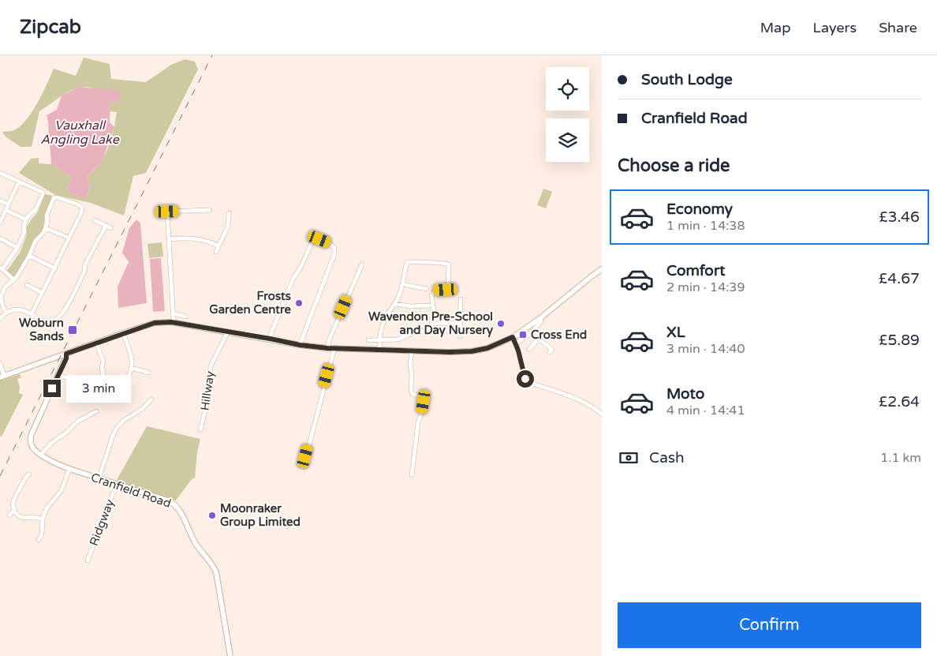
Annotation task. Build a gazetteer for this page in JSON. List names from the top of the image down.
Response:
{
  "streets": {
    "street": ["Hillway", "Cranfield Road", "Ridgway"]
  },
  "crossings": [
    ["Cranfield Road", "Ridgway"]
  ],
  "water": ["Vauxhall Angling Lake"],
  "places": {
    "other": ["Frosts Garden Centre", "Wavendon Pre-School and Day Nursery", "Moonraker Group Limited"],
    "transit": ["Woburn Sands", "Cross End"]
  },
  "page": {
    "header": "Zipcab",
    "nav": ["Map", "Layers", "Share"],
    "banner": ["South Lodge", "Cranfield Road"],
    "heading": "Choose a ride",
    "list": [
      {
        "name": "Economy",
        "note": "1 min · 14:38",
        "value": "£3.46"
      },
      {
        "name": "Comfort",
        "note": "2 min · 14:39",
        "value": "£4.67"
      },
      {
        "name": "XL",
        "note": "3 min · 14:40",
        "value": "£5.89"
      },
      {
        "name": "Moto",
        "note": "4 min · 14:41",
        "value": "£2.64"
      }
    ],
    "bubble": "3 min",
    "pay": ["Cash", "1.1 km"],
    "buttons": "Confirm"
  }
}
